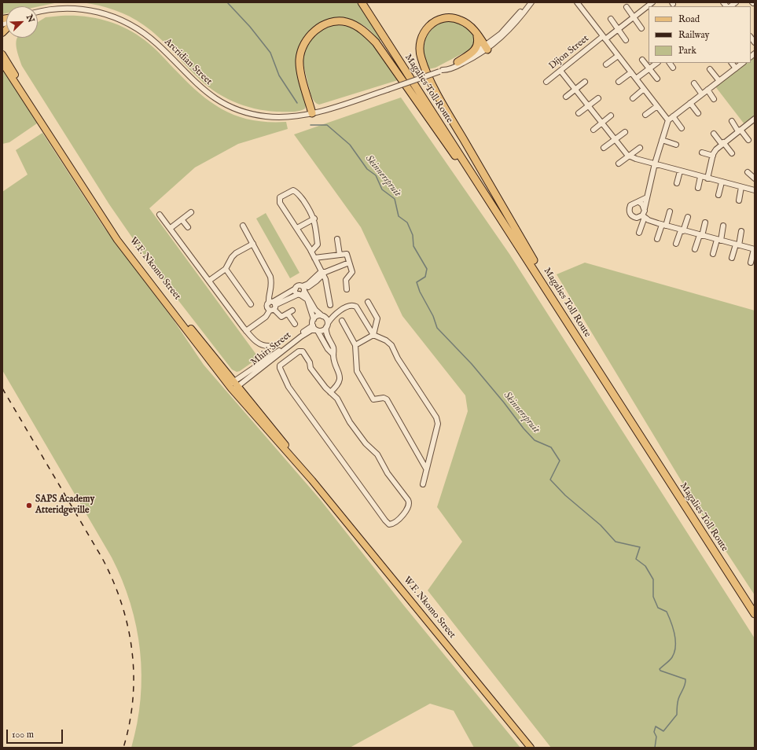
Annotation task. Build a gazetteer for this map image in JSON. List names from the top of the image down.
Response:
{
  "streets": {
    "highway": ["Magalies Toll Route"],
    "main road": ["W.F. Nkomo Street"],
    "street": ["Dijon Street", "Arcridian Street", "Mhiri Street"]
  },
  "crossings": [
    ["W.F. Nkomo Street", "Mhiri Street"]
  ],
  "water": ["Skinnerspruit"],
  "places": ["SAPS Academy Atteridgeville"],
  "legend": ["Road", "Railway", "Park"],
  "scale_bar": "100 m",
  "north": "top right"
}
